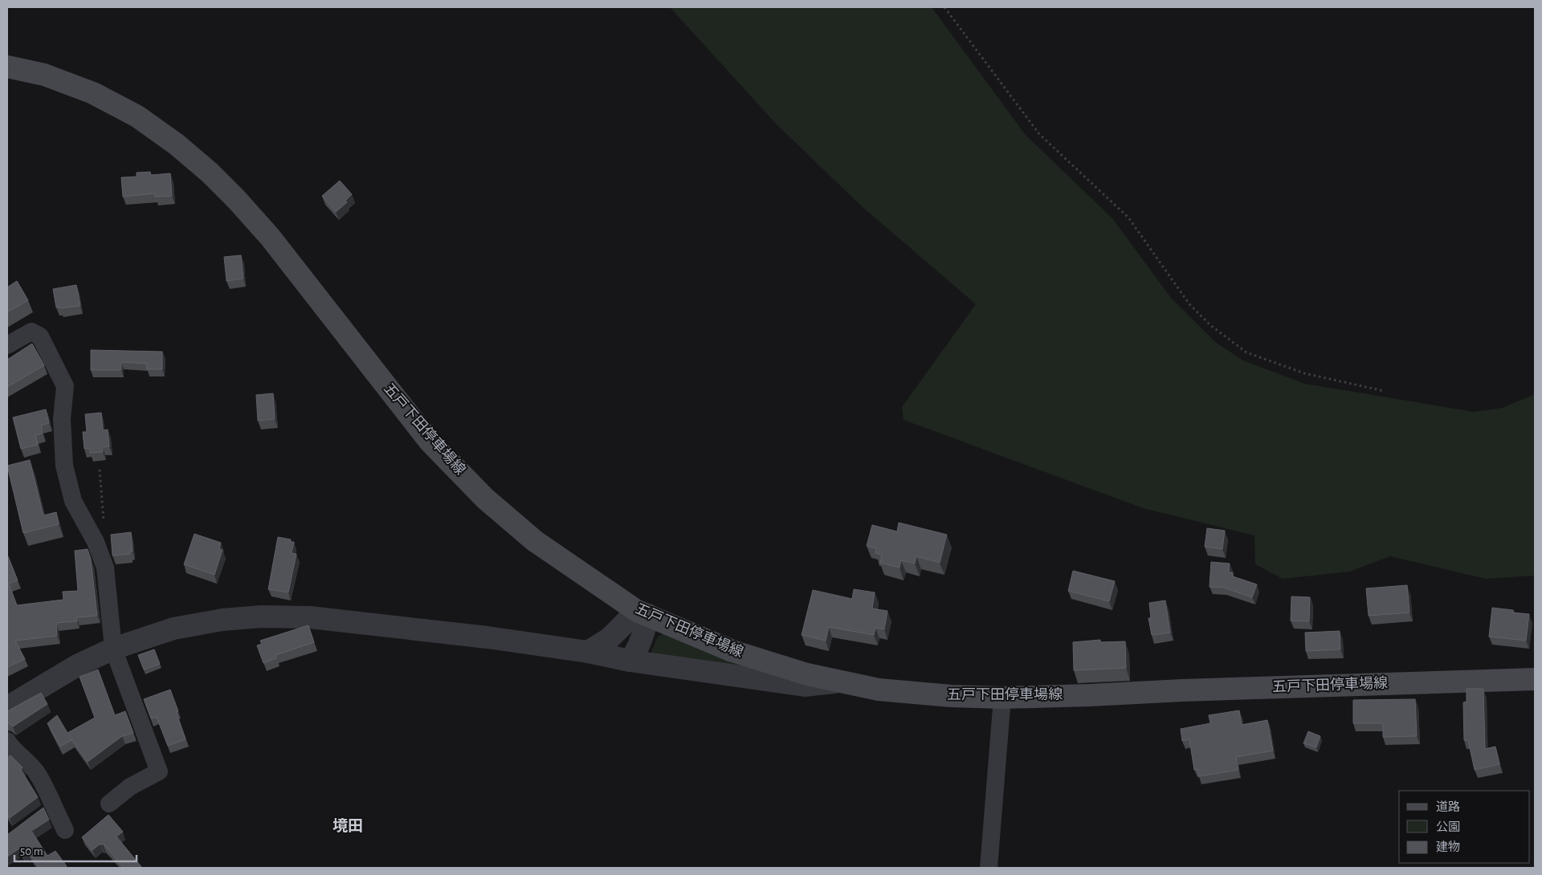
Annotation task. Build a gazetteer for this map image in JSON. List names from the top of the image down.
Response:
{
  "streets": {
    "main road": ["五戸下田停車場線"]
  },
  "districts": ["境田"],
  "legend": ["道路", "公園", "建物"],
  "scale_bar": "50 m"
}
